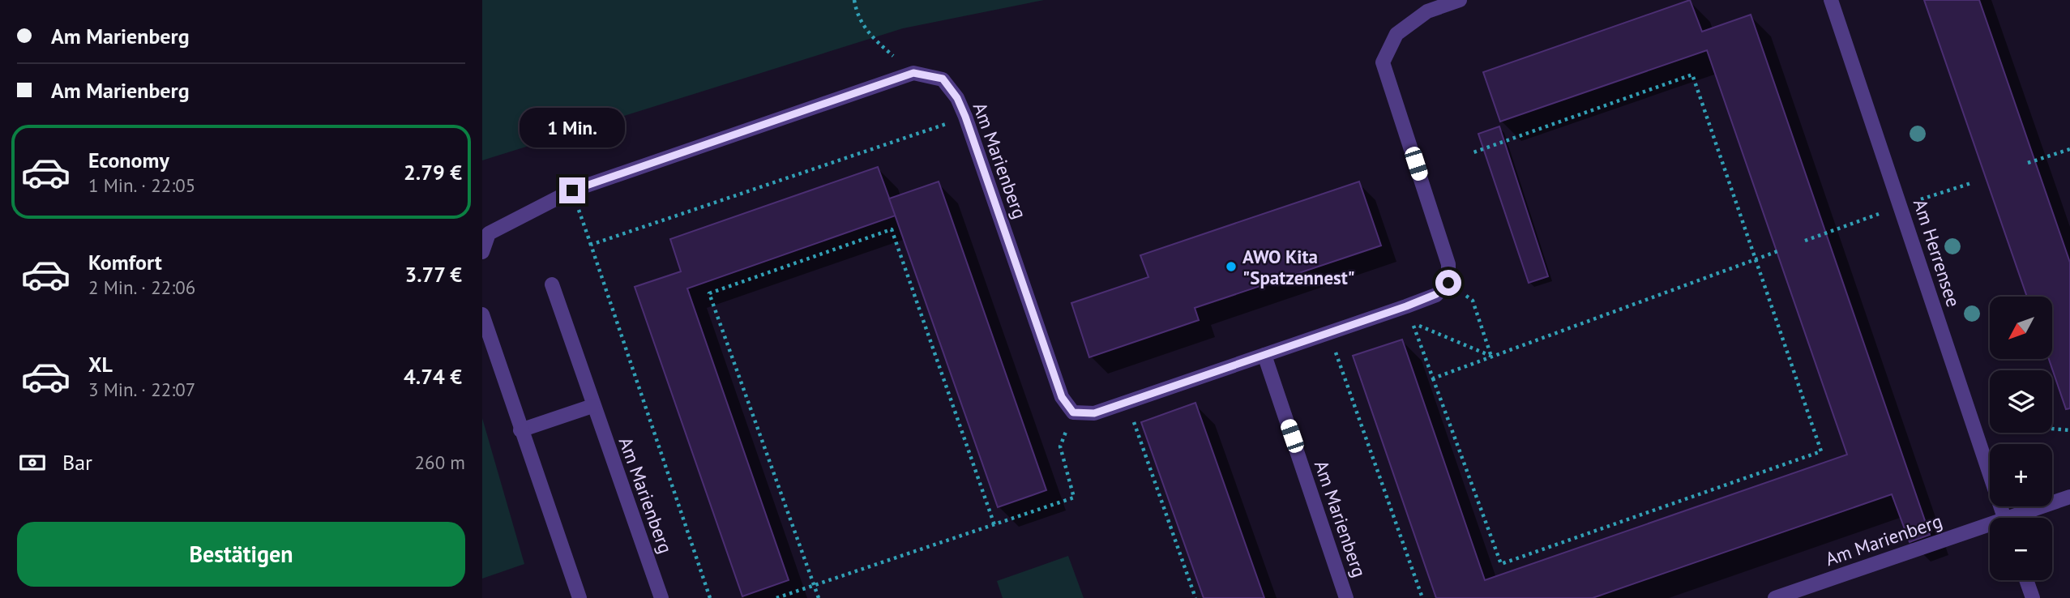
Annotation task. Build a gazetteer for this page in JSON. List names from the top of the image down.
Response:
{
  "streets": {
    "street": ["Am Marienberg", "Am Herrensee"]
  },
  "places": ["AWO Kita \"Spatzennest\""],
  "north": "bottom left",
  "page": {
    "banner": ["Am Marienberg", "Am Marienberg"],
    "bubble": "1 Min.",
    "list": [
      {
        "name": "Economy",
        "note": "1 Min. · 22:05",
        "value": "2.79 €"
      },
      {
        "name": "Komfort",
        "note": "2 Min. · 22:06",
        "value": "3.77 €"
      },
      {
        "name": "XL",
        "note": "3 Min. · 22:07",
        "value": "4.74 €"
      }
    ],
    "map_buttons": ["+", "−"],
    "pay": ["Bar", "260 m"],
    "buttons": "Bestätigen"
  }
}
